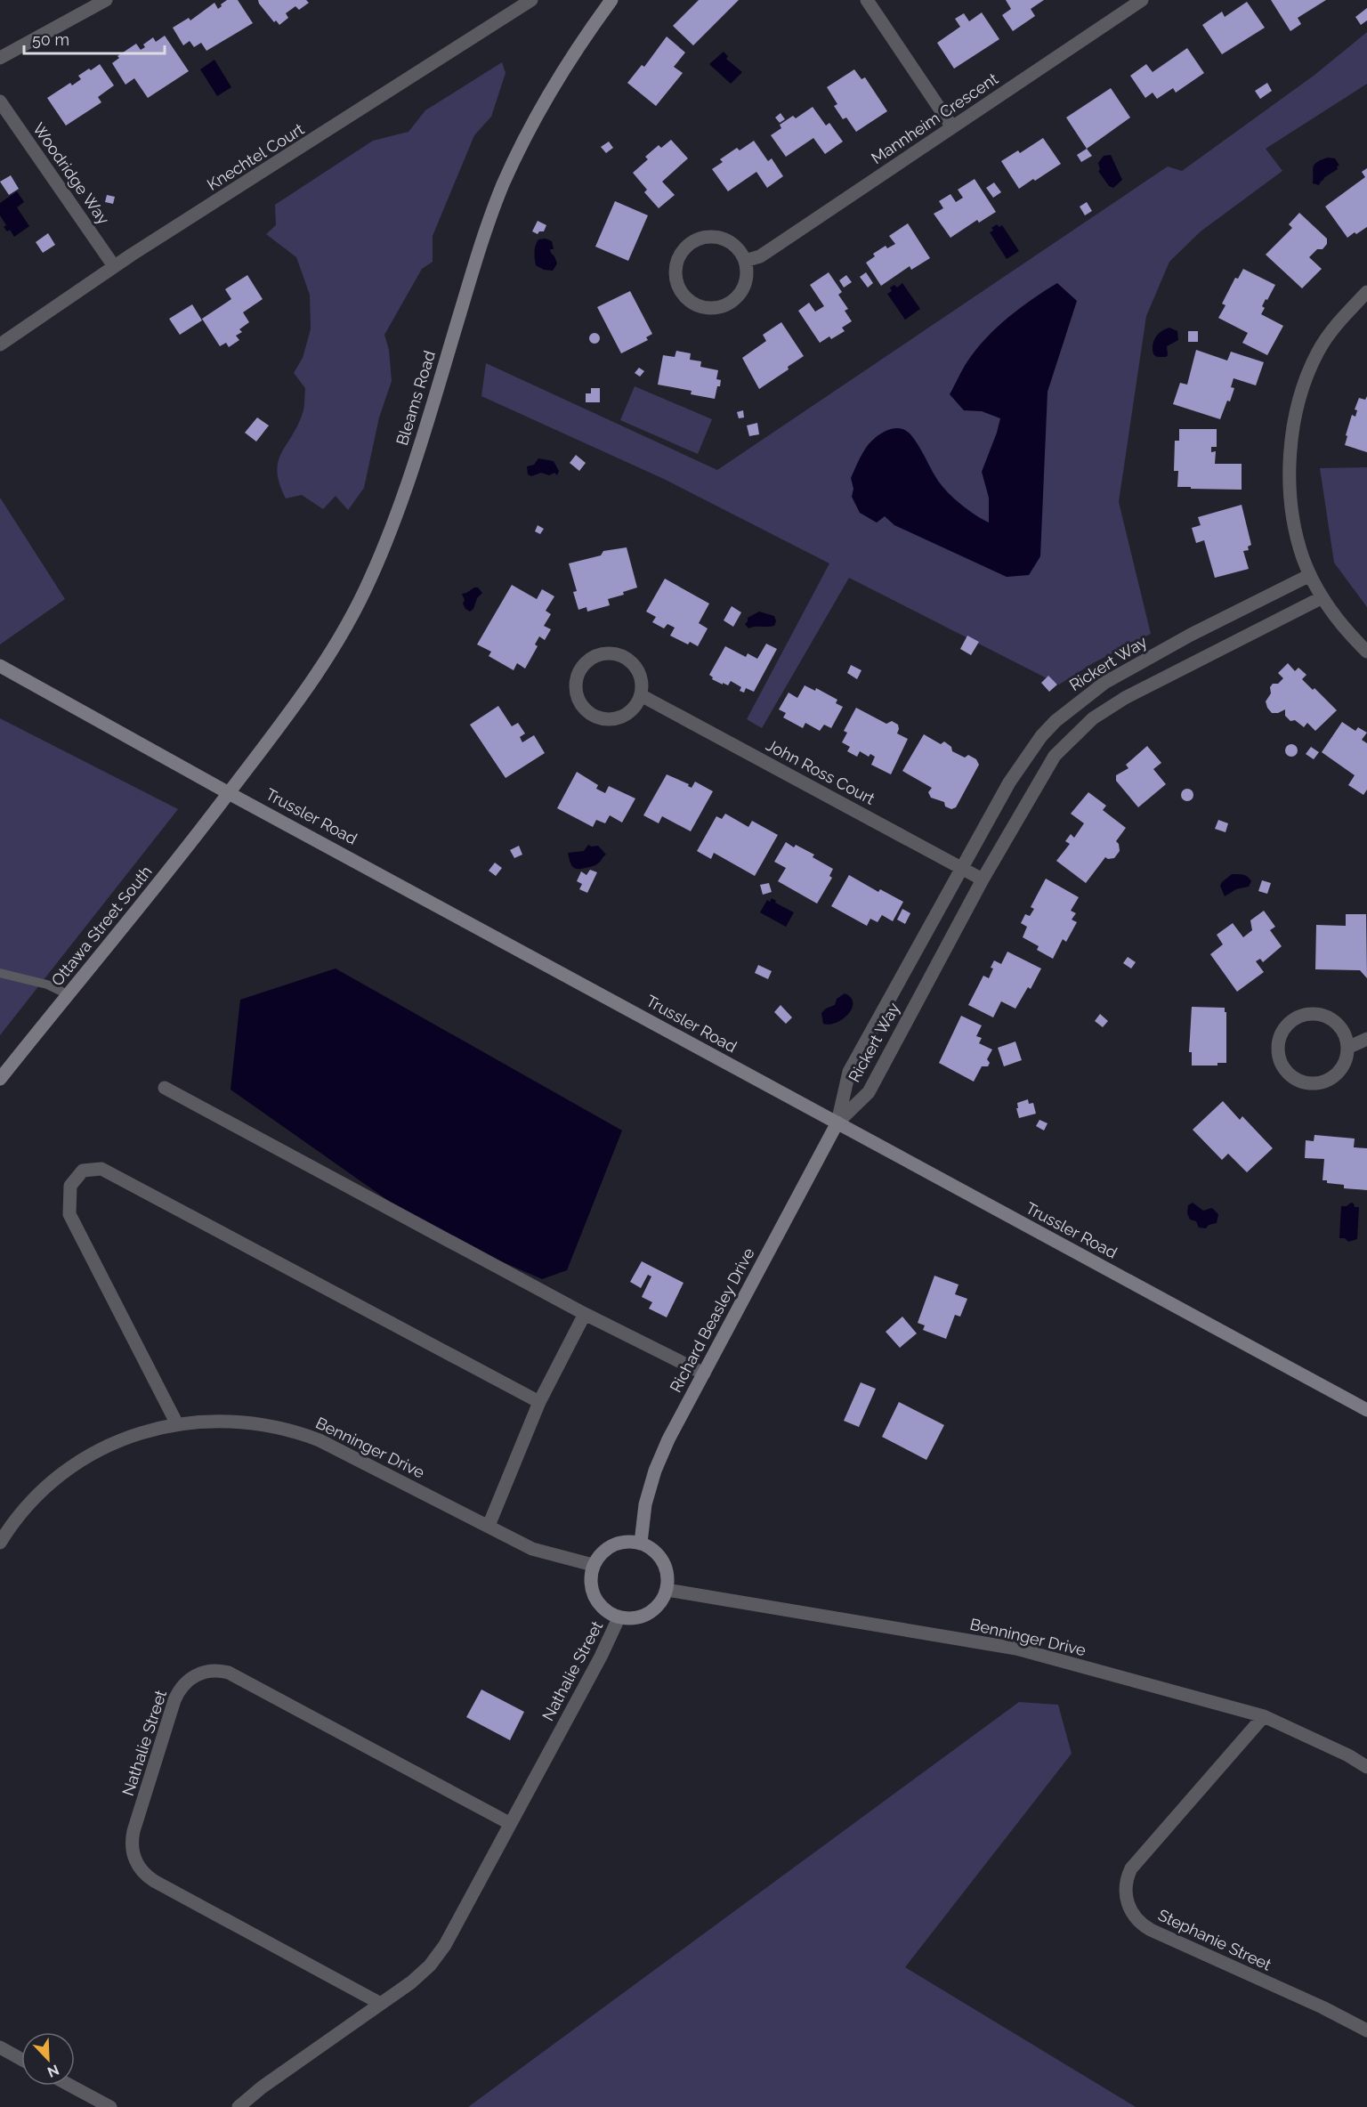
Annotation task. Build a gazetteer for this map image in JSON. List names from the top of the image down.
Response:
{
  "streets": {
    "main road": [
      "Bleams Road",
      "Trussler Road",
      "Ottawa Street South",
      "Richard Beasley Drive"
    ],
    "street": [
      "Mannheim Crescent",
      "Knechtel Court",
      "Woodridge Way",
      "Rickert Way",
      "John Ross Court",
      "Benninger Drive",
      "Nathalie Street",
      "Stephanie Street"
    ]
  },
  "crossings": [
    ["Knechtel Court", "Woodridge Way"],
    ["Bleams Road", "Trussler Road"],
    ["Bleams Road", "Ottawa Street South"],
    ["Rickert Way", "John Ross Court"],
    ["Rickert Way", "Trussler Road"],
    ["Rickert Way", "Richard Beasley Drive"],
    ["Trussler Road", "Ottawa Street South"],
    ["Trussler Road", "Richard Beasley Drive"],
    ["Richard Beasley Drive", "Benninger Drive"],
    ["Richard Beasley Drive", "Nathalie Street"],
    ["Benninger Drive", "Nathalie Street"],
    ["Benninger Drive", "Stephanie Street"]
  ],
  "scale_bar": "50 m",
  "north": "bottom right"
}
